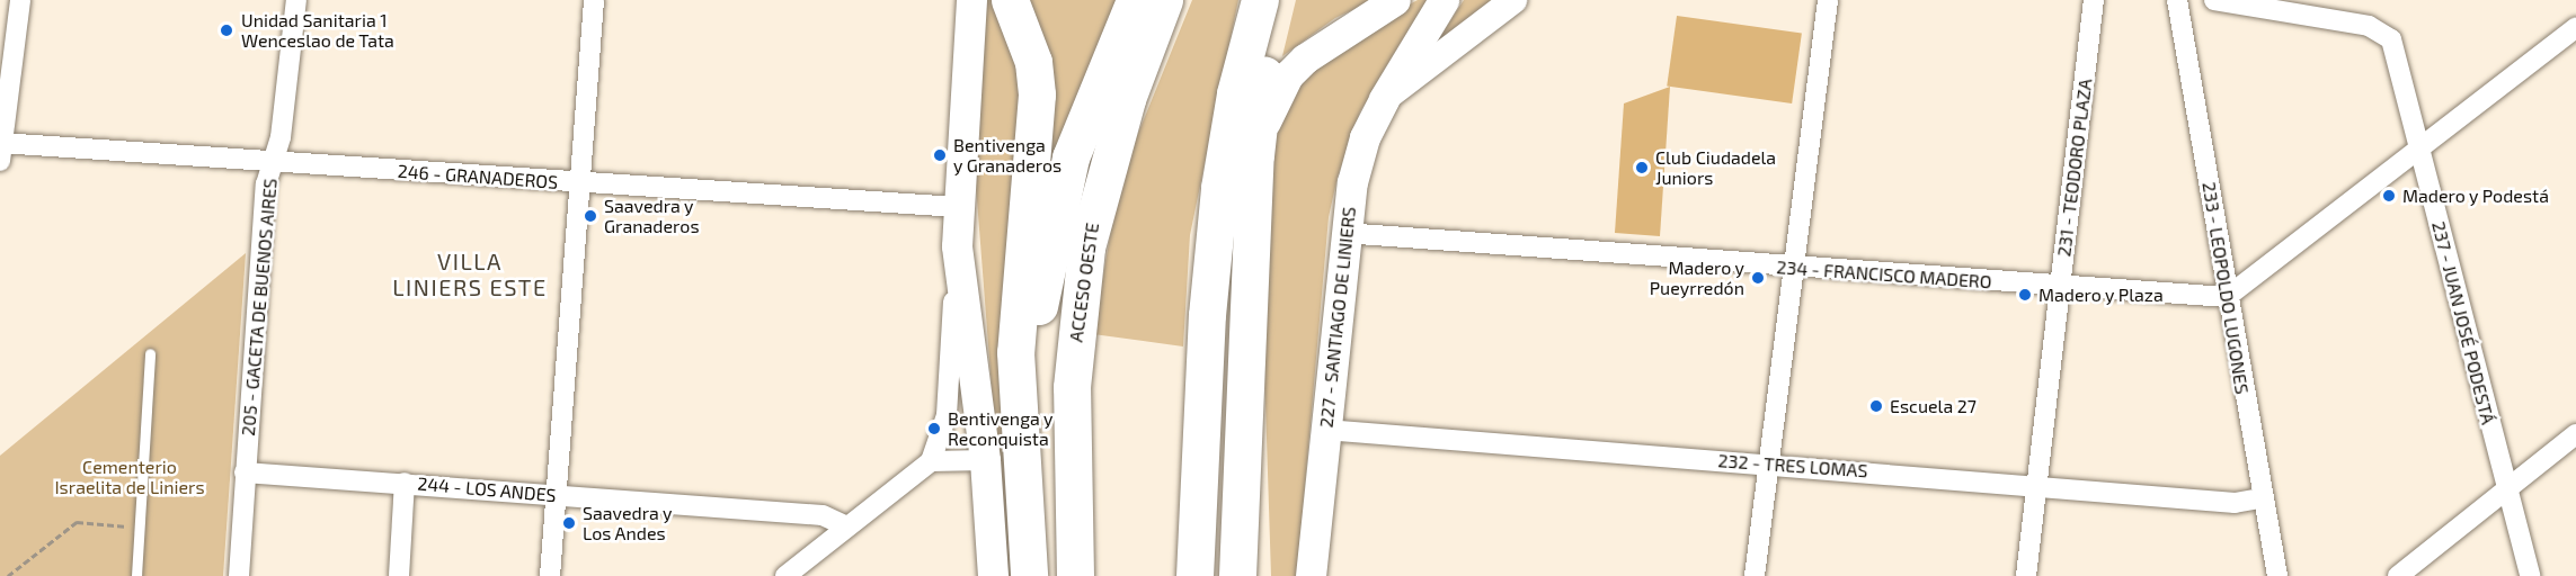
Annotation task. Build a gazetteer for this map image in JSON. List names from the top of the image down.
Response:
{
  "streets": {
    "highway": ["ACCESO OESTE"],
    "main road": ["227 - SANTIAGO DE LINIERS"],
    "street": [
      "231 - TEODORO PLAZA",
      "246 - GRANADEROS",
      "234 - FRANCISCO MADERO",
      "233 - LEOPOLDO LUGONES",
      "205 - GACETA DE BUENOS AIRES",
      "237 - JUAN JOSÉ PODESTÁ",
      "232 - TRES LOMAS",
      "244 - LOS ANDES"
    ]
  },
  "crossings": [
    ["231 - TEODORO PLAZA", "234 - FRANCISCO MADERO"],
    ["231 - TEODORO PLAZA", "232 - TRES LOMAS"],
    ["246 - GRANADEROS", "205 - GACETA DE BUENOS AIRES"],
    ["234 - FRANCISCO MADERO", "233 - LEOPOLDO LUGONES"],
    ["234 - FRANCISCO MADERO", "227 - SANTIAGO DE LINIERS"],
    ["233 - LEOPOLDO LUGONES", "232 - TRES LOMAS"],
    ["205 - GACETA DE BUENOS AIRES", "244 - LOS ANDES"],
    ["227 - SANTIAGO DE LINIERS", "232 - TRES LOMAS"]
  ],
  "districts": ["VILLA LINIERS ESTE"],
  "parks": ["Cementerio Israelita de Liniers"],
  "places": [
    "Unidad Sanitaria 1 Wenceslao de Tata",
    "Bentivenga y Granaderos",
    "Club Ciudadela Juniors",
    "Madero y Podestá",
    "Saavedra y Granaderos",
    "Madero y Pueyrredón",
    "Madero y Plaza",
    "Escuela 27",
    "Bentivenga y Reconquista",
    "Saavedra y Los Andes"
  ]
}
